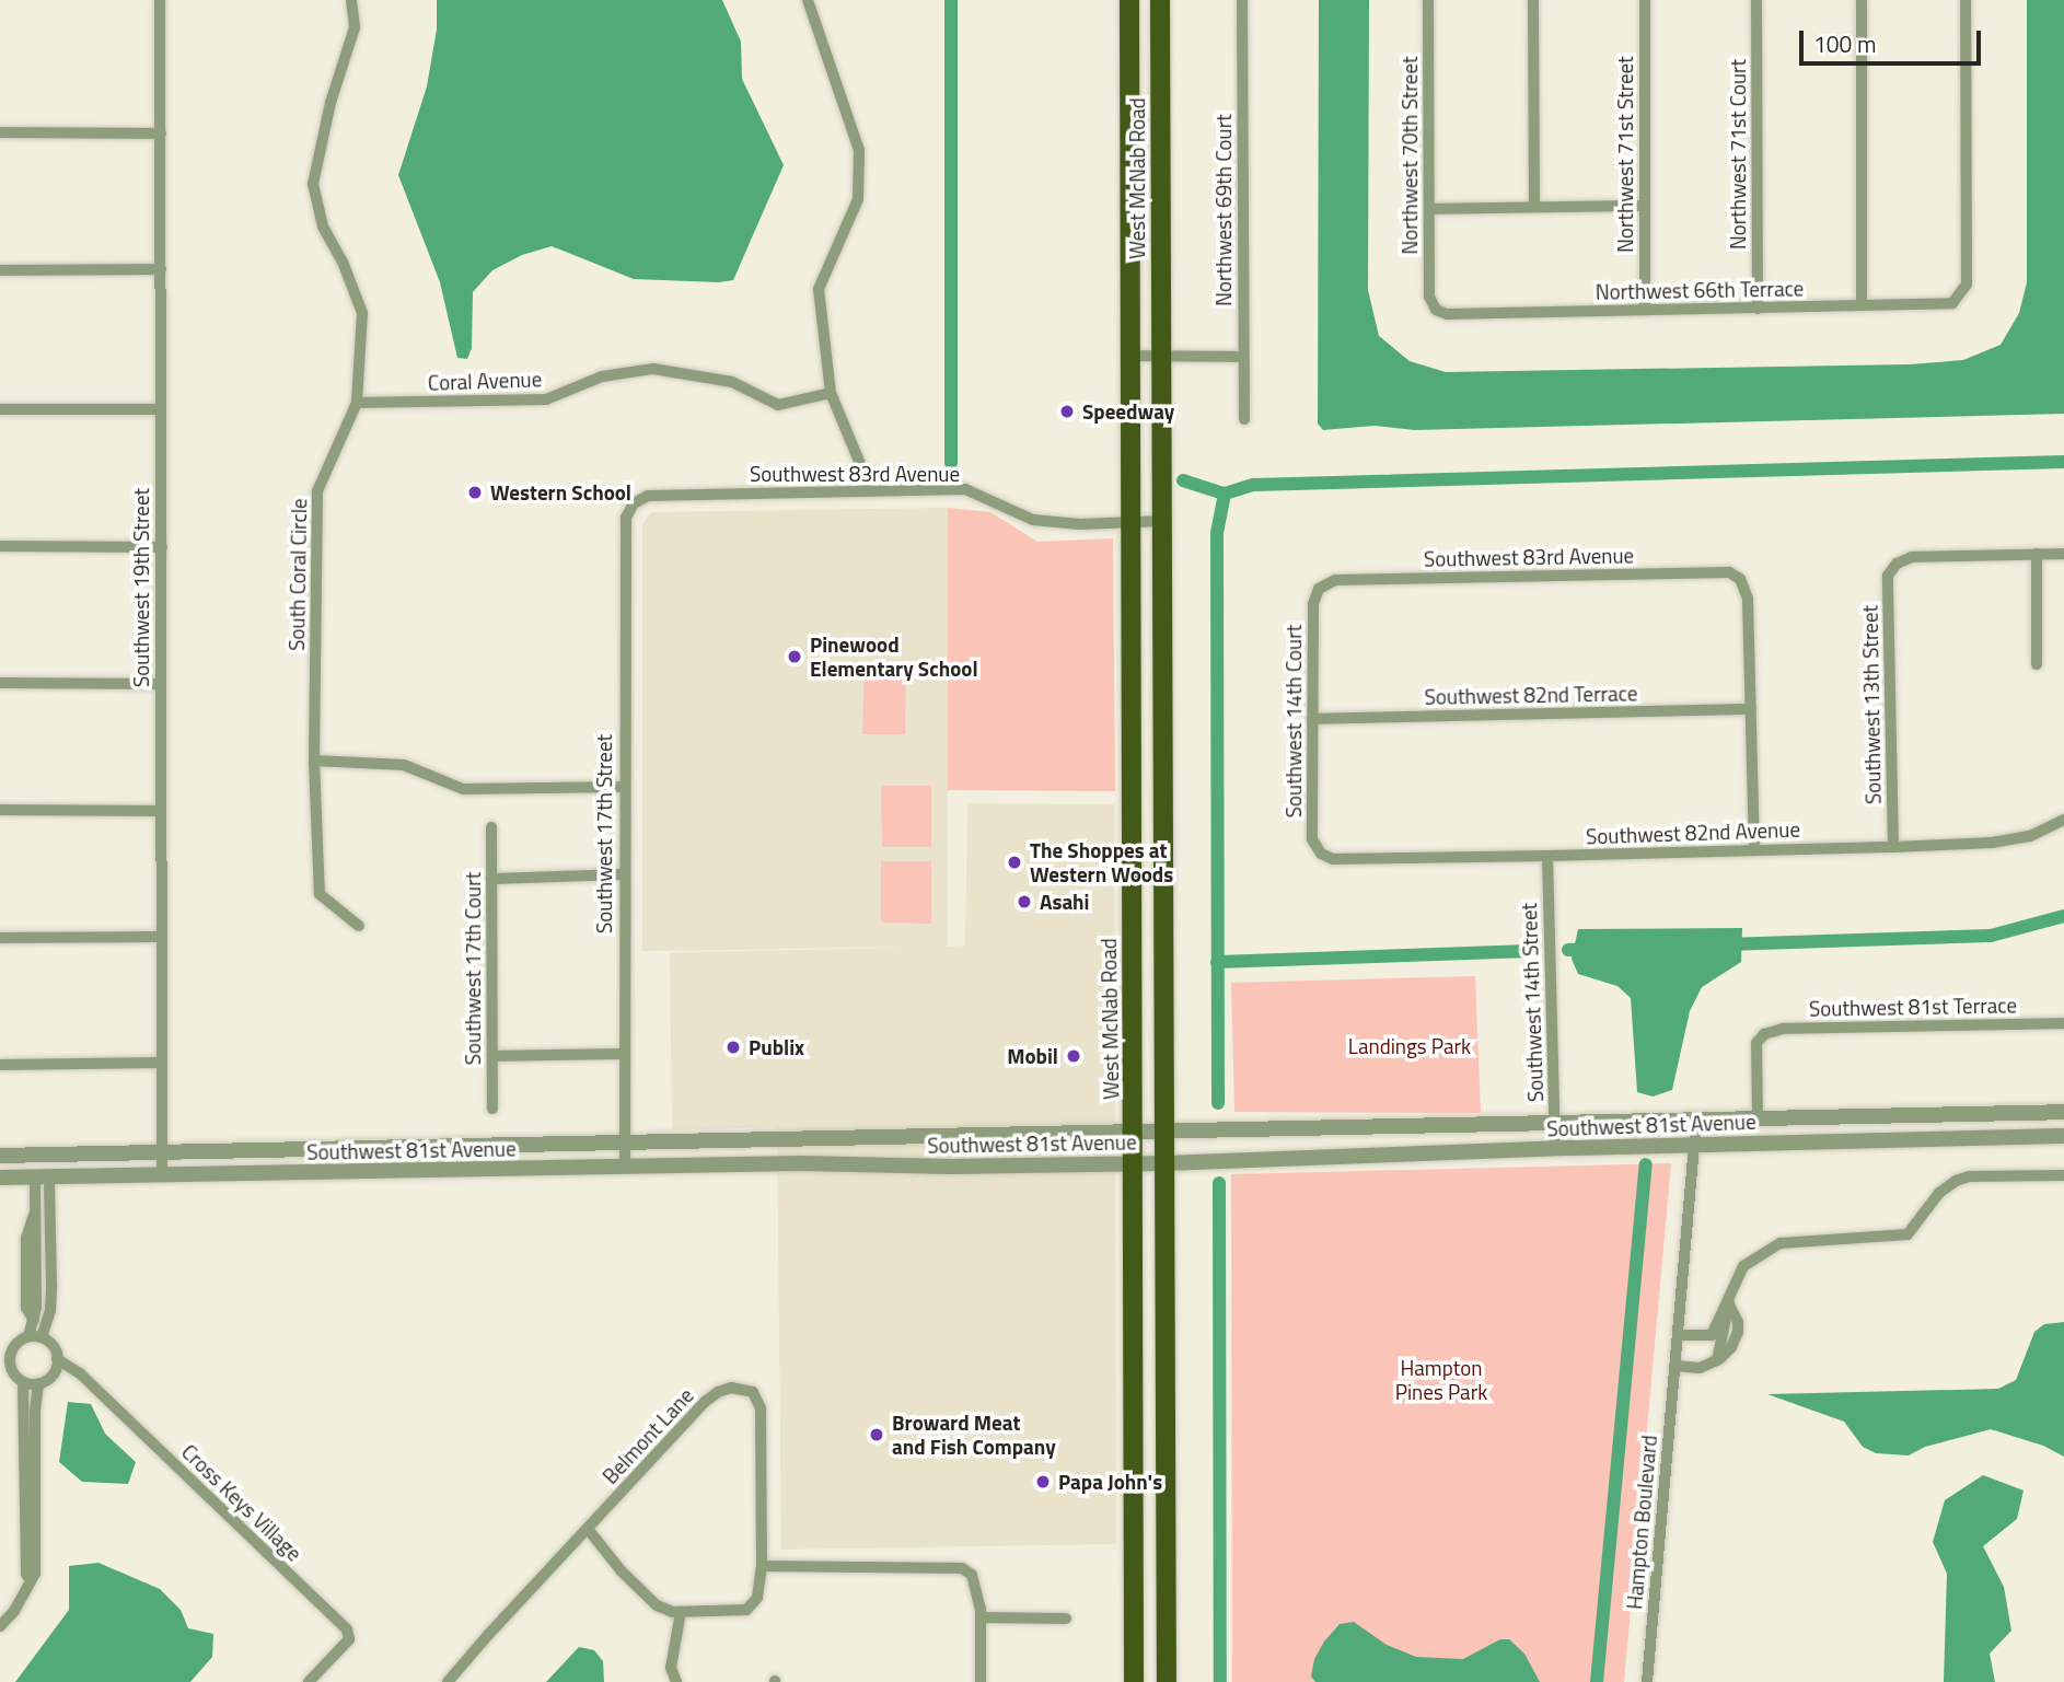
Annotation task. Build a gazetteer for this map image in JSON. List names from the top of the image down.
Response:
{
  "streets": {
    "main road": ["West McNab Road"],
    "street": [
      "Northwest 71st Street",
      "Northwest 71st Court",
      "Northwest 70th Street",
      "Northwest 69th Court",
      "Northwest 66th Terrace",
      "Coral Avenue",
      "Southwest 83rd Avenue",
      "South Coral Circle",
      "Southwest 19th Street",
      "Southwest 82nd Terrace",
      "Southwest 13th Street",
      "Southwest 14th Court",
      "Southwest 82nd Avenue",
      "Southwest 17th Street",
      "Southwest 17th Court",
      "Southwest 14th Street",
      "Southwest 81st Terrace",
      "Southwest 81st Avenue",
      "Belmont Lane",
      "Cross Keys Village",
      "Hampton Boulevard"
    ]
  },
  "crossings": [
    ["Northwest 71st Street", "Northwest 66th Terrace"],
    ["Northwest 71st Court", "Northwest 66th Terrace"],
    ["Northwest 70th Street", "Northwest 66th Terrace"],
    ["West McNab Road", "Southwest 83rd Avenue"],
    ["West McNab Road", "Southwest 81st Avenue"],
    ["Coral Avenue", "South Coral Circle"],
    ["Southwest 83rd Avenue", "Southwest 82nd Terrace"],
    ["Southwest 83rd Avenue", "Southwest 14th Court"],
    ["Southwest 83rd Avenue", "Southwest 17th Street"],
    ["Southwest 19th Street", "Southwest 81st Avenue"],
    ["Southwest 82nd Terrace", "Southwest 14th Court"],
    ["Southwest 13th Street", "Southwest 82nd Avenue"],
    ["Southwest 14th Court", "Southwest 82nd Avenue"],
    ["Southwest 82nd Avenue", "Southwest 14th Street"],
    ["Southwest 17th Street", "Southwest 81st Avenue"],
    ["Southwest 14th Street", "Southwest 81st Avenue"],
    ["Southwest 81st Terrace", "Southwest 81st Avenue"],
    ["Southwest 81st Avenue", "Hampton Boulevard"]
  ],
  "parks": ["Landings Park", "Hampton Pines Park"],
  "places": [
    "Speedway",
    "Western School",
    "Pinewood Elementary School",
    "The Shoppes at Western Woods",
    "Asahi",
    "Publix",
    "Mobil",
    "Broward Meat and Fish Company",
    "Papa John's"
  ],
  "scale_bar": "100 m"
}
